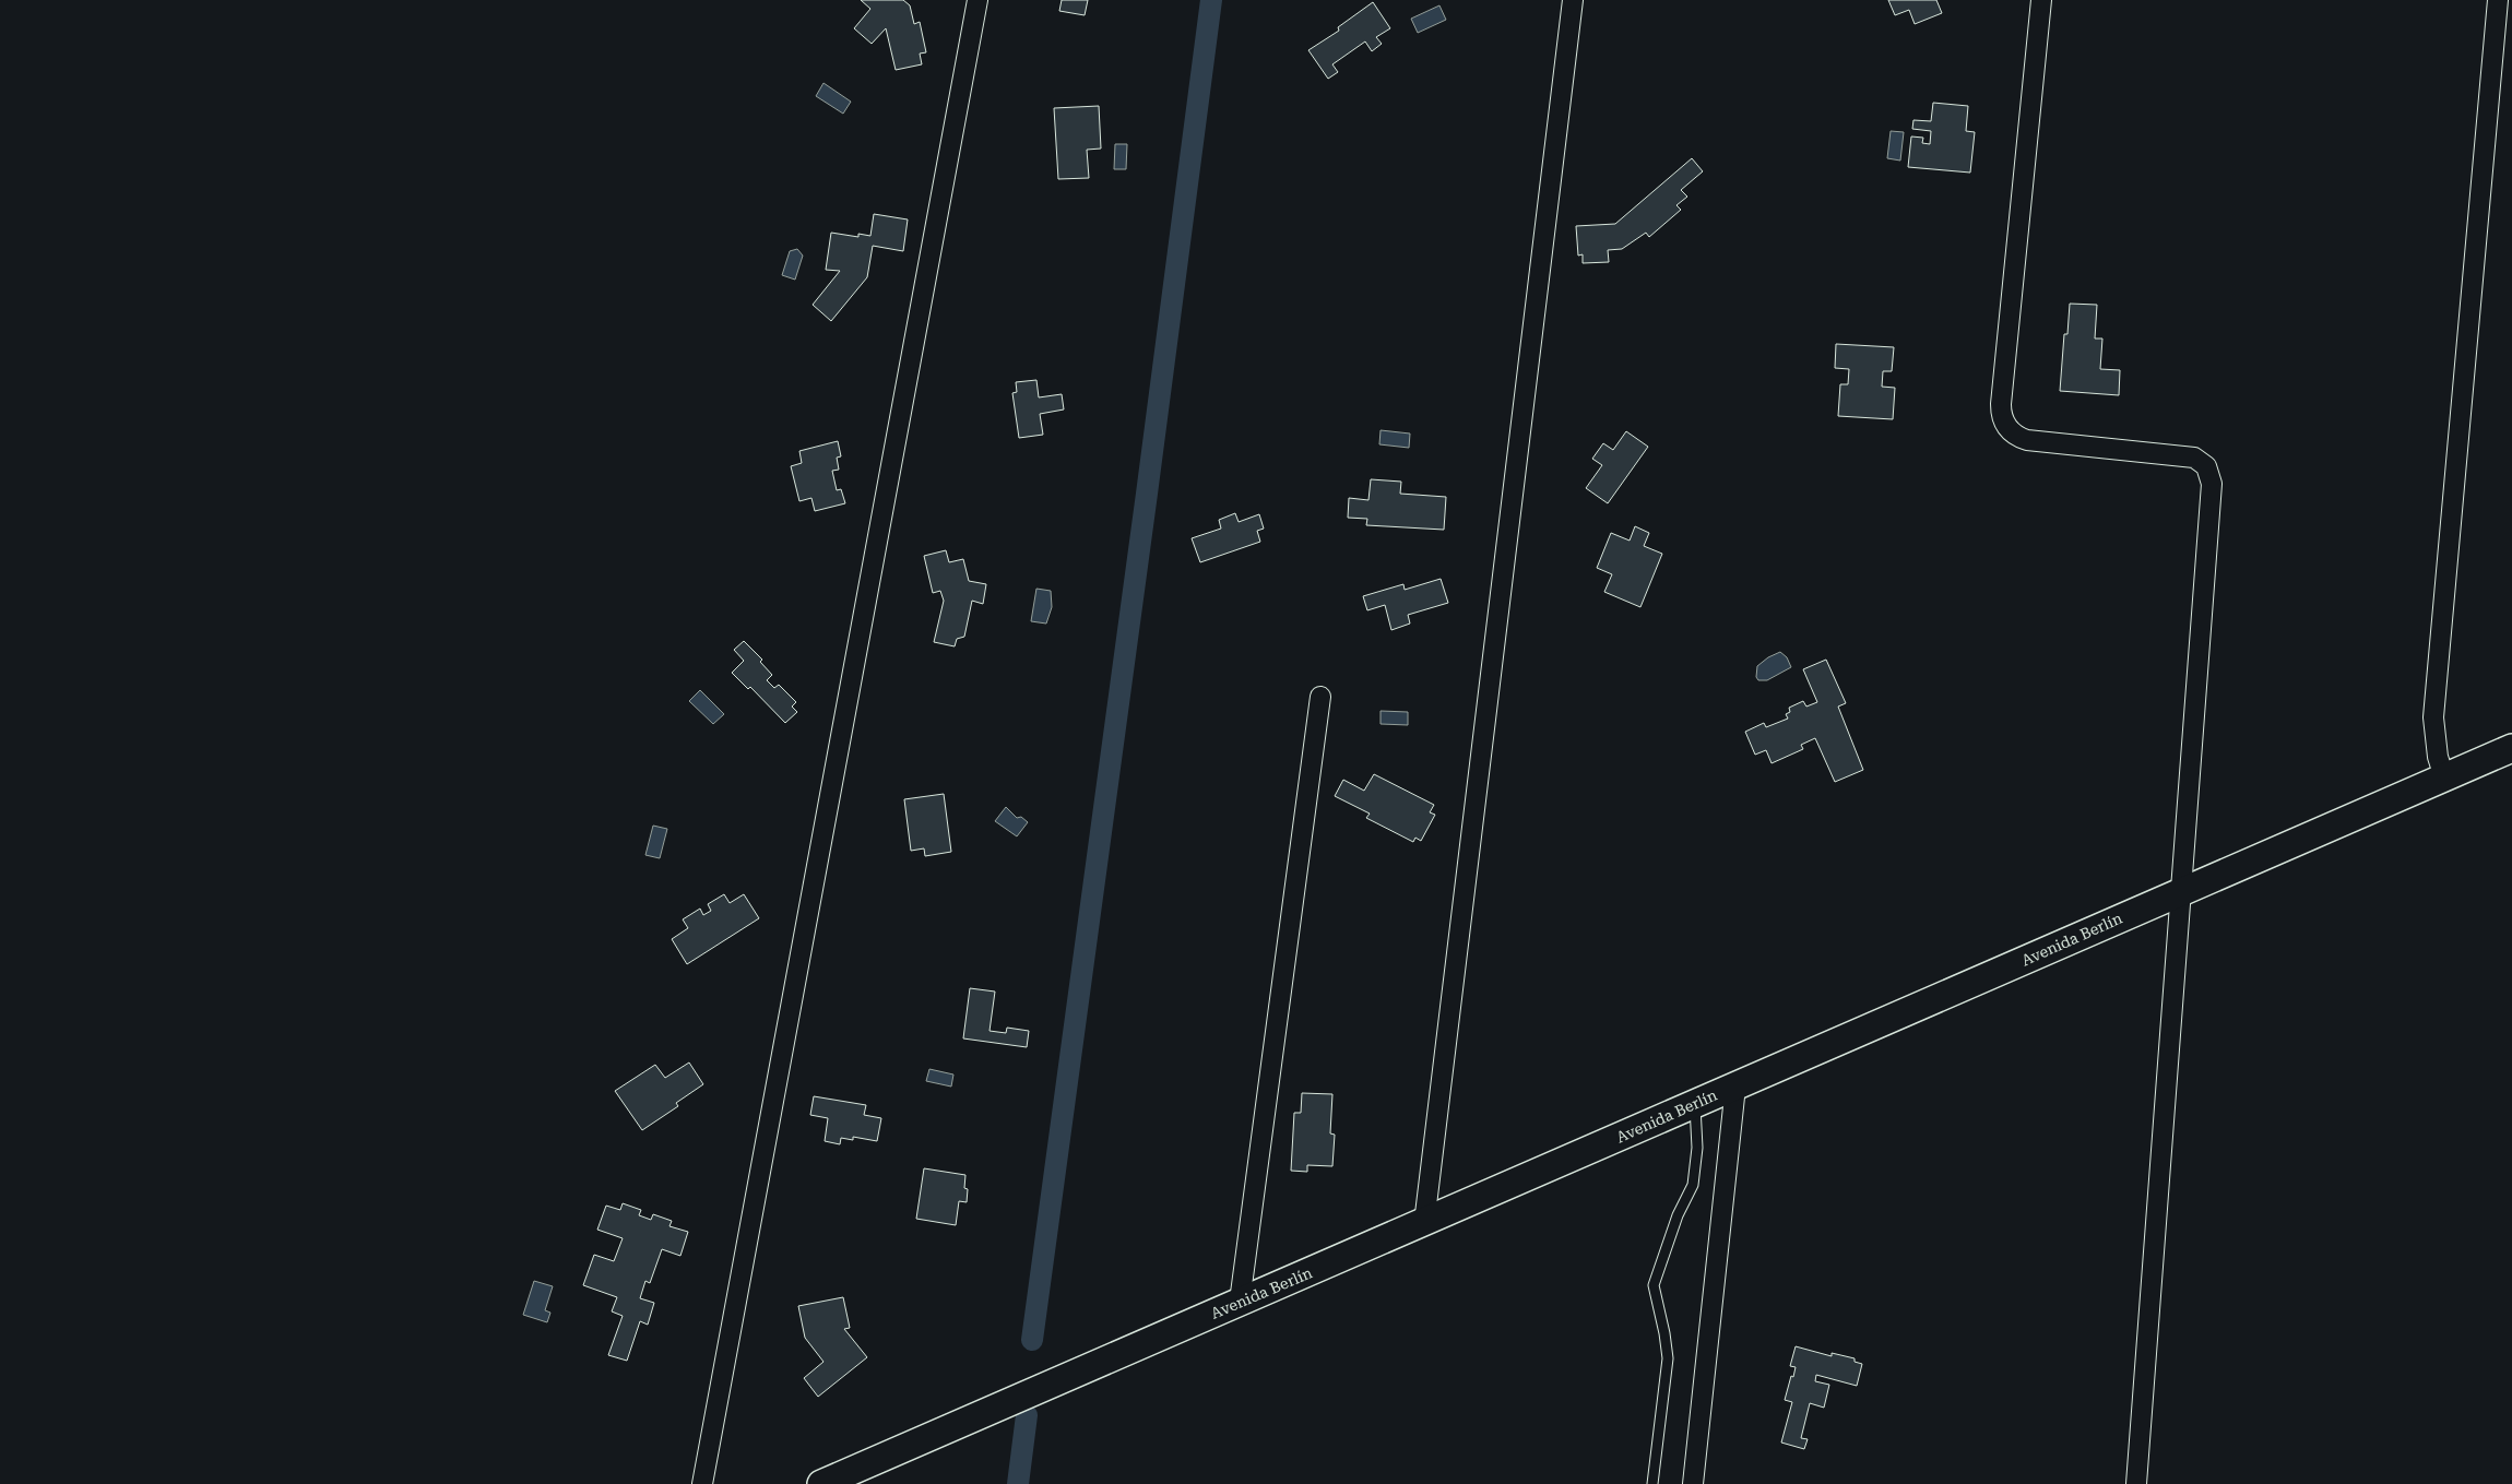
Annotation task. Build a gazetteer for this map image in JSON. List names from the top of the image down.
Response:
{
  "streets": {
    "street": ["Avenida Berlín"]
  }
}
